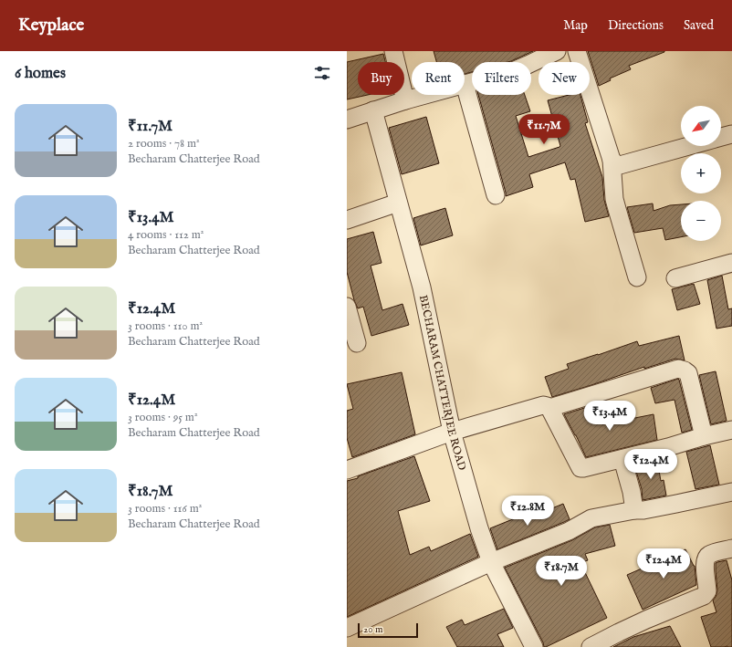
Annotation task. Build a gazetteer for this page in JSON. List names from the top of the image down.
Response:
{
  "streets": {
    "street": ["BECHARAM CHATTERJEE ROAD"]
  },
  "scale_bar": "20 m",
  "north": "bottom left",
  "page": {
    "header": "Keyplace",
    "nav": ["Map", "Directions", "Saved"],
    "heading": "6 homes",
    "chip": [
      "Buy",
      "Rent",
      "Filters",
      "New"
    ],
    "list": [
      {
        "name": "₹11.7M",
        "note": "2 rooms · 78 m² · Becharam Chatterjee Road"
      },
      {
        "name": "₹13.4M",
        "note": "4 rooms · 112 m² · Becharam Chatterjee Road"
      },
      {
        "name": "₹12.4M",
        "note": "3 rooms · 110 m² · Becharam Chatterjee Road"
      },
      {
        "name": "₹12.4M",
        "note": "3 rooms · 95 m² · Becharam Chatterjee Road"
      },
      {
        "name": "₹18.7M",
        "note": "3 rooms · 116 m² · Becharam Chatterjee Road"
      }
    ],
    "map_buttons": ["+", "−"],
    "price": [
      "₹11.7M",
      "₹13.4M",
      "₹12.4M",
      "₹12.8M",
      "₹12.4M",
      "₹18.7M"
    ],
    "scale": "20 m"
  }
}
